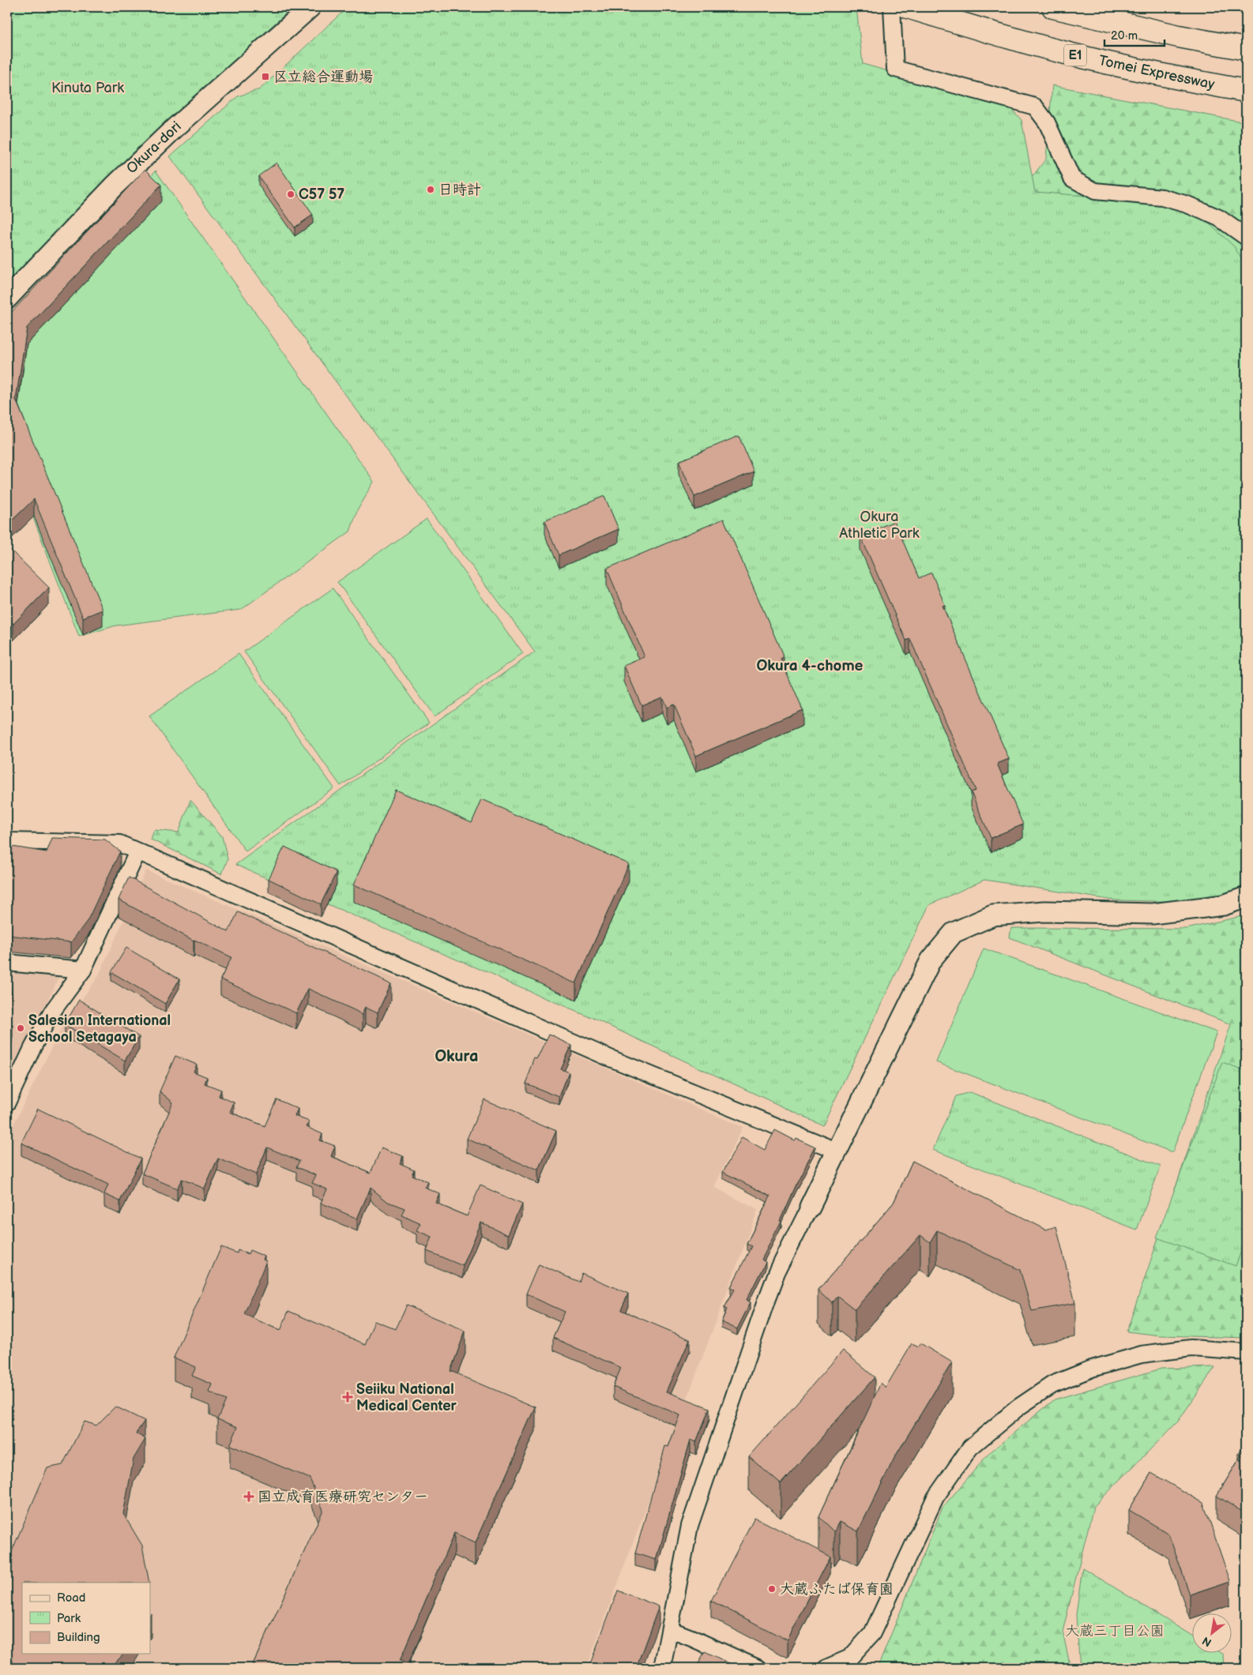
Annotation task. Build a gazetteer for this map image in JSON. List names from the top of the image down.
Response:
{
  "streets": {
    "highway": ["E1", "Tomei Expressway"],
    "street": ["Okura-dori"]
  },
  "districts": ["Okura 4-chome", "Okura"],
  "parks": ["Kinuta Park", "Okura Athletic Park", "大蔵三丁目公園"],
  "places": {
    "transit": ["区立総合運動場"],
    "other": [
      "日時計",
      "C57 57",
      "Salesian International School Setagaya",
      "大蔵ふたば保育園"
    ],
    "health": ["Seiiku National Medical Center", "国立成育医療研究センター"]
  },
  "legend": ["Road", "Park", "Building"],
  "scale_bar": "20 m",
  "north": "bottom left"
}
